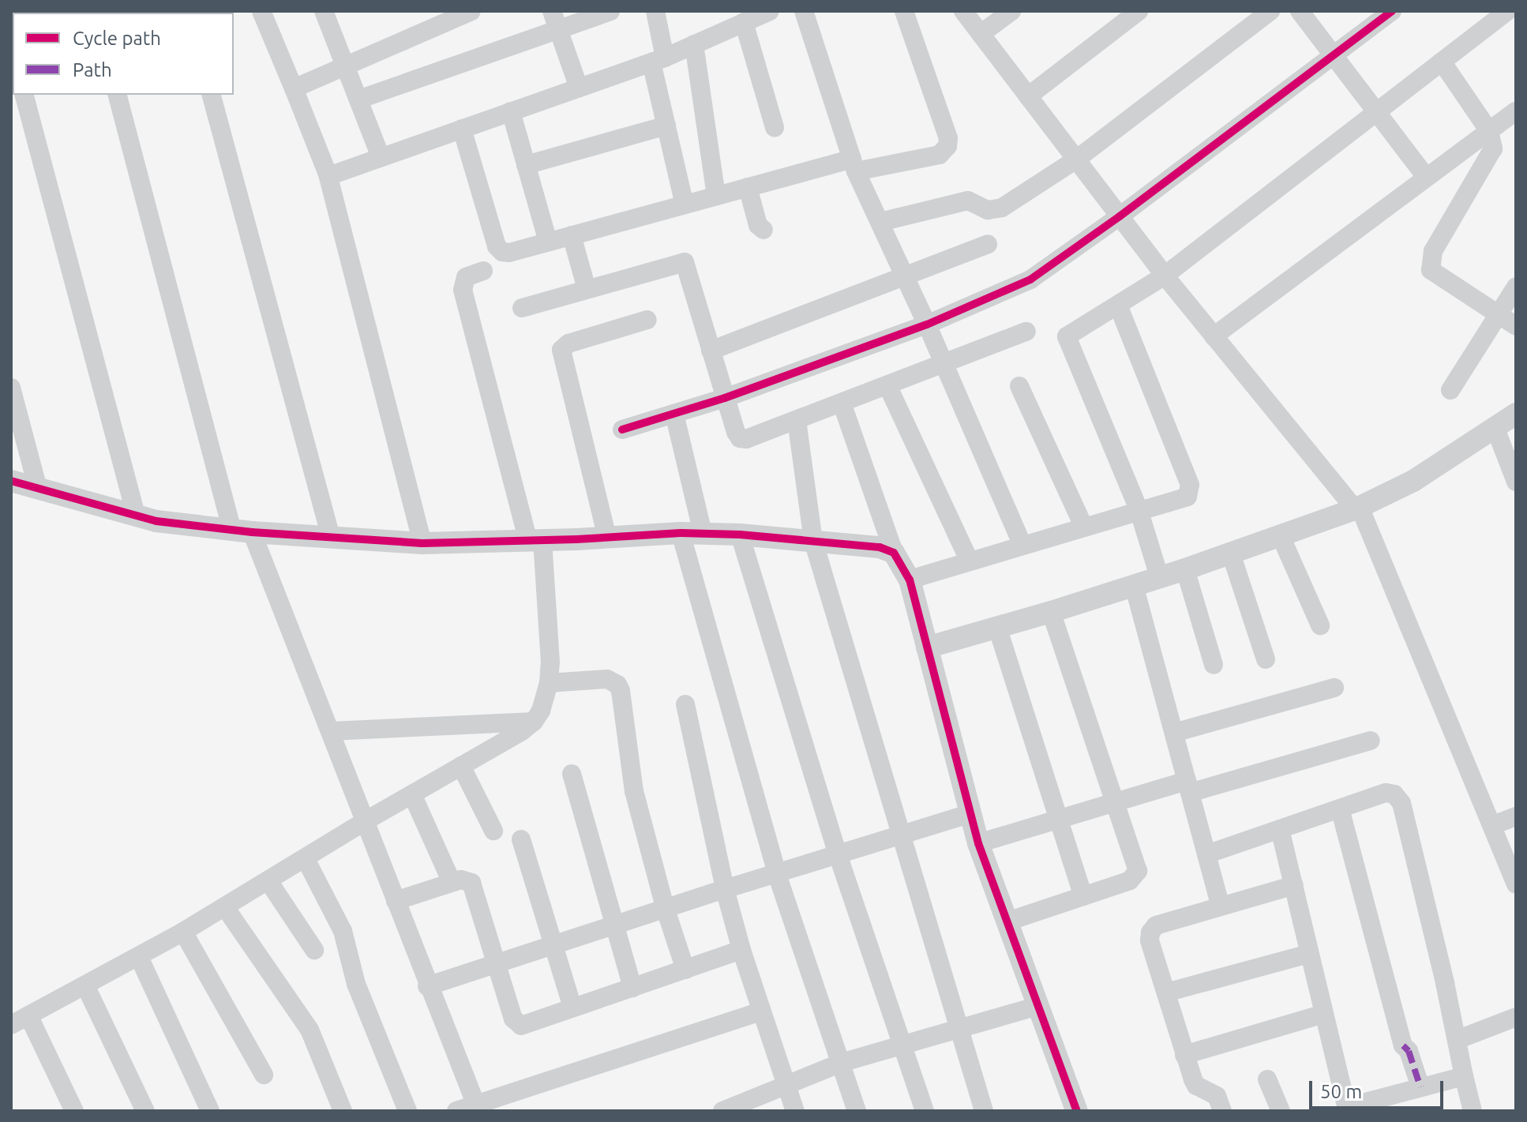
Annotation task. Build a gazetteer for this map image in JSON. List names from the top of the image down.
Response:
{
  "legend": ["Cycle path", "Path"],
  "scale_bar": "50 m"
}
